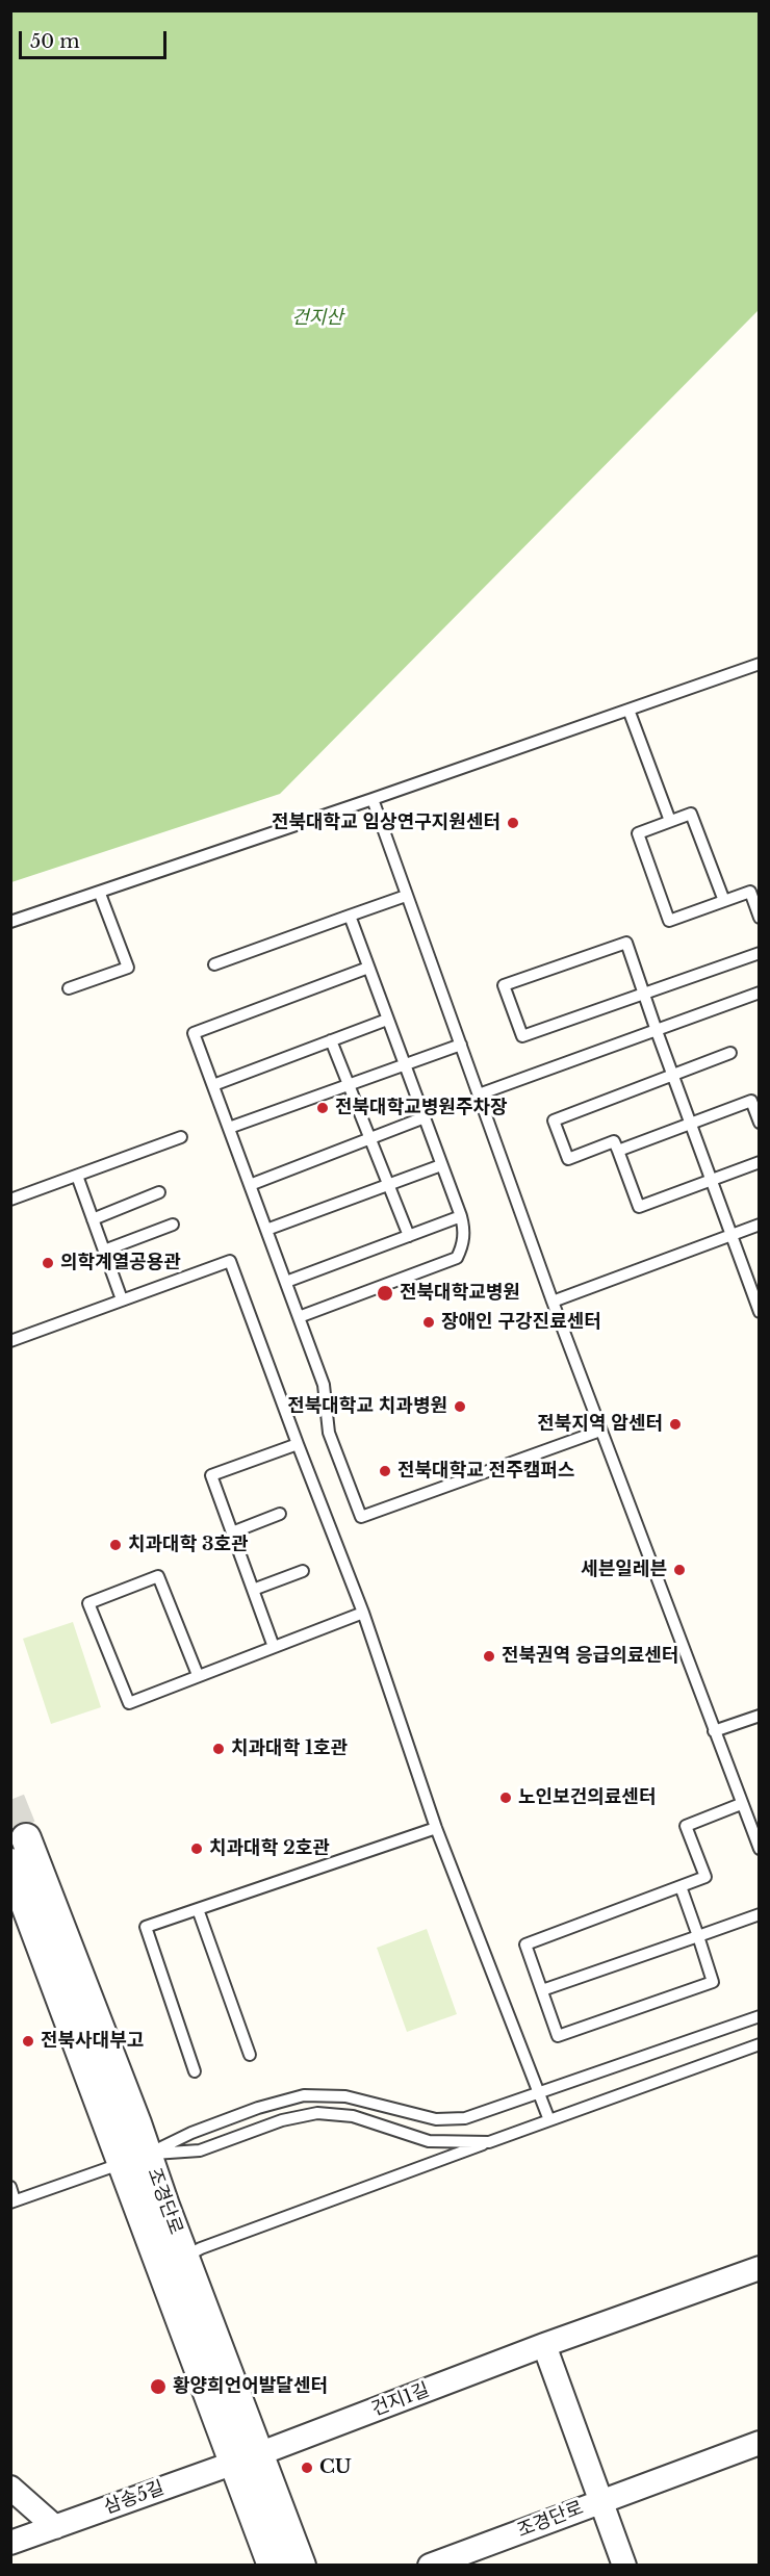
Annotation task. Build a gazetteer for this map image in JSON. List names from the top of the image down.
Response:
{
  "streets": {
    "street": ["조경단로", "건지1길", "삼송5길"]
  },
  "crossings": [
    ["조경단로", "건지1길"],
    ["조경단로", "삼송5길"],
    ["건지1길", "삼송5길"]
  ],
  "parks": ["건지산"],
  "places": [
    "전북대학교 임상연구지원센터",
    "전북대학교병원주차장",
    "의학계열공용관",
    "전북대학교병원",
    "장애인 구강진료센터",
    "전북대학교 치과병원",
    "전북지역 암센터",
    "전북대학교 전주캠퍼스",
    "치과대학 3호관",
    "세븐일레븐",
    "전북권역 응급의료센터",
    "치과대학 1호관",
    "노인보건의료센터",
    "치과대학 2호관",
    "전북사대부고",
    "황양희언어발달센터",
    "CU"
  ],
  "scale_bar": "50 m"
}
